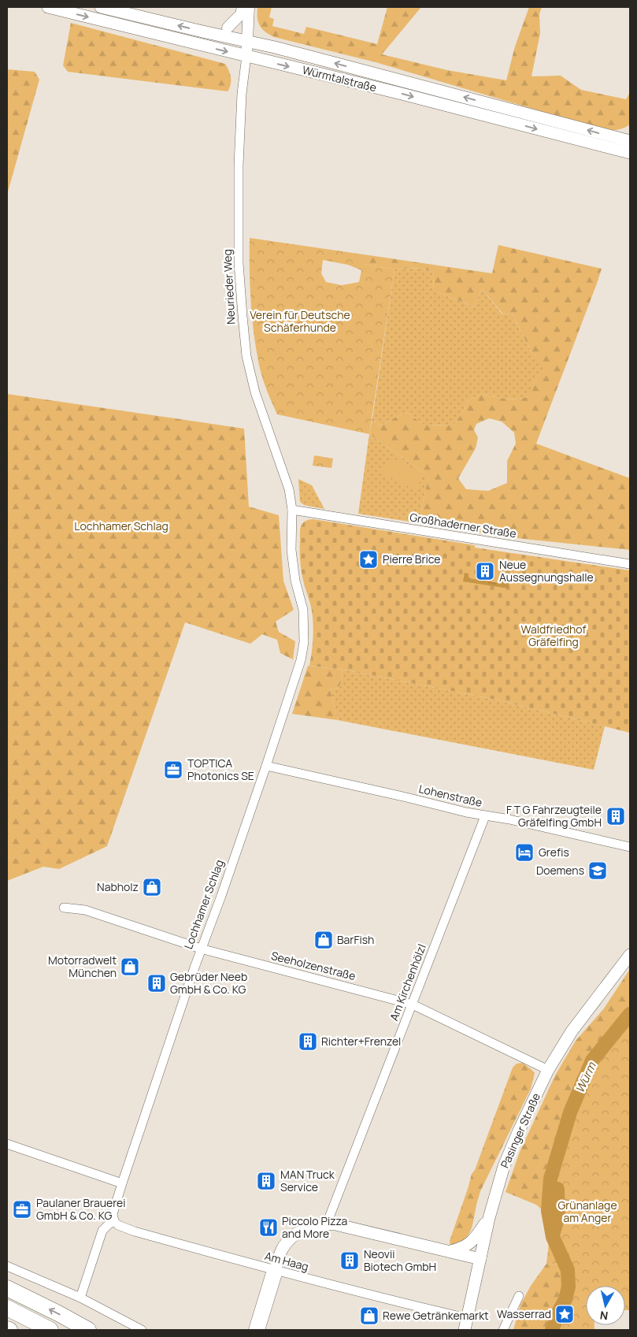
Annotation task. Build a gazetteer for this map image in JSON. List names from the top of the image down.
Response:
{
  "streets": {
    "main road": ["Würmtalstraße", "Pasinger Straße"],
    "street": [
      "Neurieder Weg",
      "Großhaderner Straße",
      "Lohenstraße",
      "Lochhamer Schlag",
      "Seeholzenstraße",
      "Am Kirchenhölzl",
      "Am Haag"
    ]
  },
  "crossings": [
    ["Würmtalstraße", "Neurieder Weg"],
    ["Neurieder Weg", "Großhaderner Straße"],
    ["Neurieder Weg", "Lochhamer Schlag"],
    ["Großhaderner Straße", "Lochhamer Schlag"],
    ["Lohenstraße", "Lochhamer Schlag"],
    ["Lohenstraße", "Am Kirchenhölzl"],
    ["Lochhamer Schlag", "Seeholzenstraße"],
    ["Lochhamer Schlag", "Am Haag"],
    ["Seeholzenstraße", "Am Kirchenhölzl"],
    ["Seeholzenstraße", "Pasinger Straße"]
  ],
  "water": ["Würm"],
  "parks": [
    "Verein für Deutsche Schäferhunde",
    "Lochhamer Schlag",
    "Waldfriedhof Gräfelfing",
    "Grünanlage am Anger"
  ],
  "places": {
    "place": ["Pierre Brice", "Wasserrad"],
    "building": [
      "Neue Aussegnungshalle",
      "F T G Fahrzeugteile Gräfelfing GmbH",
      "Gebrüder Neeb GmbH & Co. KG",
      "Richter+Frenzel",
      "MAN Truck Service",
      "Neovii Biotech GmbH"
    ],
    "office": ["TOPTICA Photonics SE", "Paulaner Brauerei GmbH & Co. KG"],
    "hotel": ["Grefis"],
    "school or university": ["Doemens"],
    "shop": [
      "Nabholz",
      "BarFish",
      "Motorradwelt München",
      "Rewe Getränkemarkt"
    ],
    "restaurant": ["Piccolo Pizza and More"]
  },
  "north": "bottom"
}
